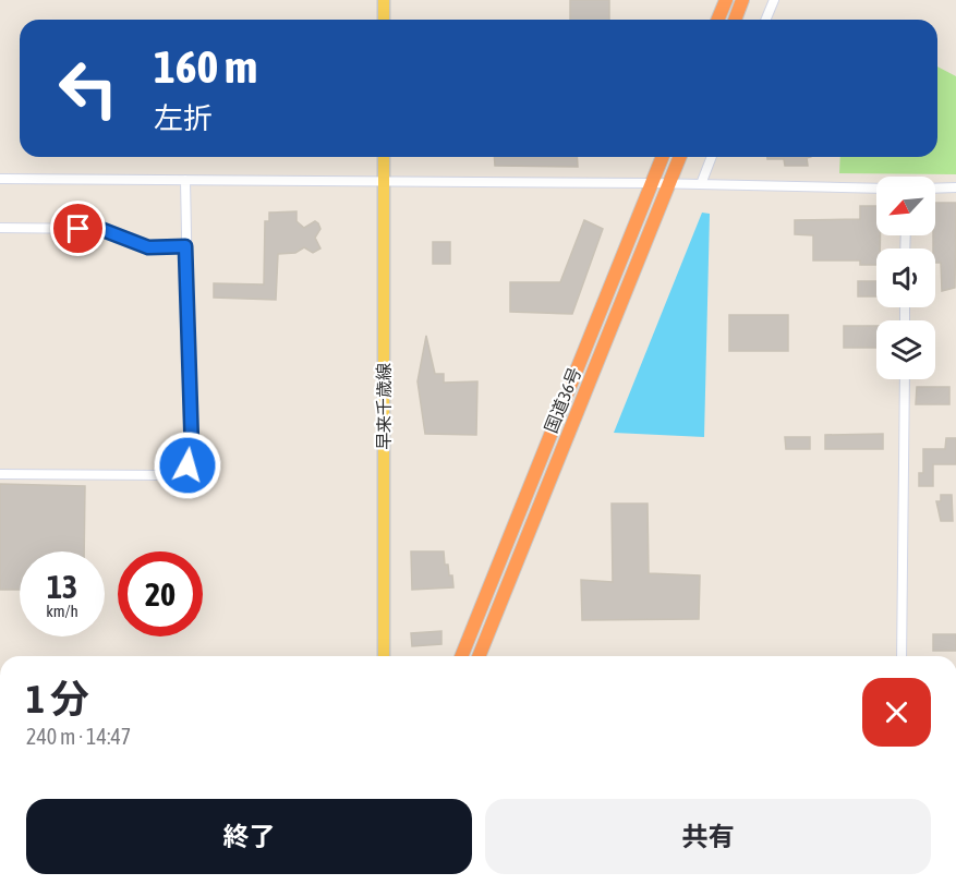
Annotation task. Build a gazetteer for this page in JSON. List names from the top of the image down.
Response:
{
  "streets": {
    "highway": ["国道36号"],
    "main road": ["早来千歳線"]
  },
  "north": "bottom left",
  "page": {
    "turn": ["160 m", "左折"],
    "speed": "13 km/h",
    "limit": "20",
    "heading": ["1 分", "240 m · 14:47"],
    "buttons": ["終了", "共有"]
  }
}
